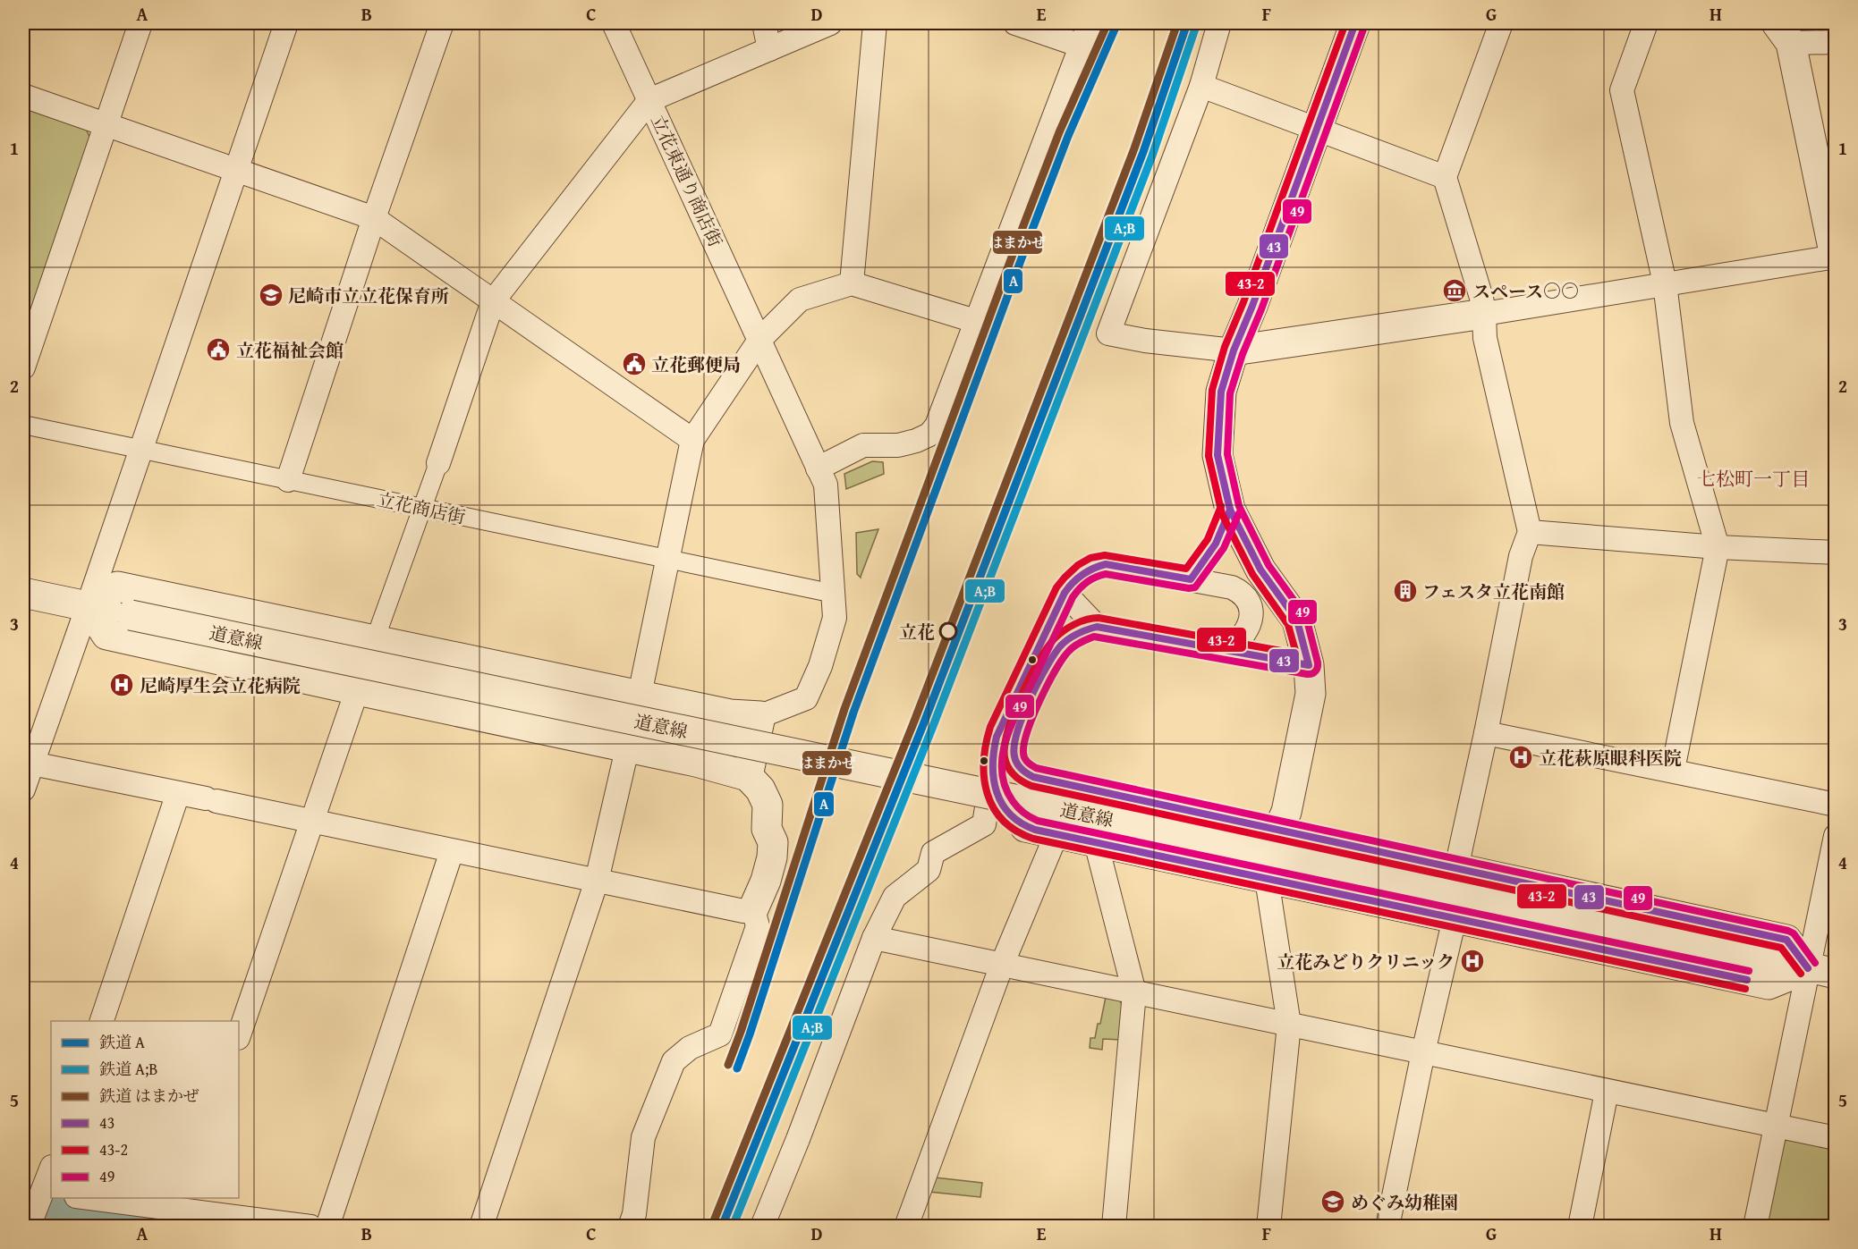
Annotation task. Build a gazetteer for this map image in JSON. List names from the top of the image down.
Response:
{
  "streets": {
    "street": ["立花東通り商店街", "立花商店街", "道意線"]
  },
  "districts": ["七松町一丁目"],
  "places": {
    "museum": ["スペース○○"],
    "school or university": ["尼崎市立立花保育所", "めぐみ幼稚園"],
    "public building": ["立花福祉会館", "立花郵便局"],
    "building": ["フェスタ立花南館"],
    "other": ["立花"],
    "hospital": ["尼崎厚生会立花病院", "立花萩原眼科医院", "立花みどりクリニック"]
  },
  "lines": [
    "rail line A",
    "rail line はまかぜ",
    "transit line 43",
    "transit line 43-2",
    "rail line A;B",
    "transit line 49"
  ],
  "legend": [
    "鉄道 A",
    "鉄道 A;B",
    "鉄道 はまかぜ",
    "43",
    "43-2",
    "49"
  ],
  "grid": {
    "columns": [
      "A",
      "B",
      "C",
      "D",
      "E",
      "F",
      "G",
      "H"
    ],
    "rows": [
      "1",
      "2",
      "3",
      "4",
      "5"
    ]
  }
}
